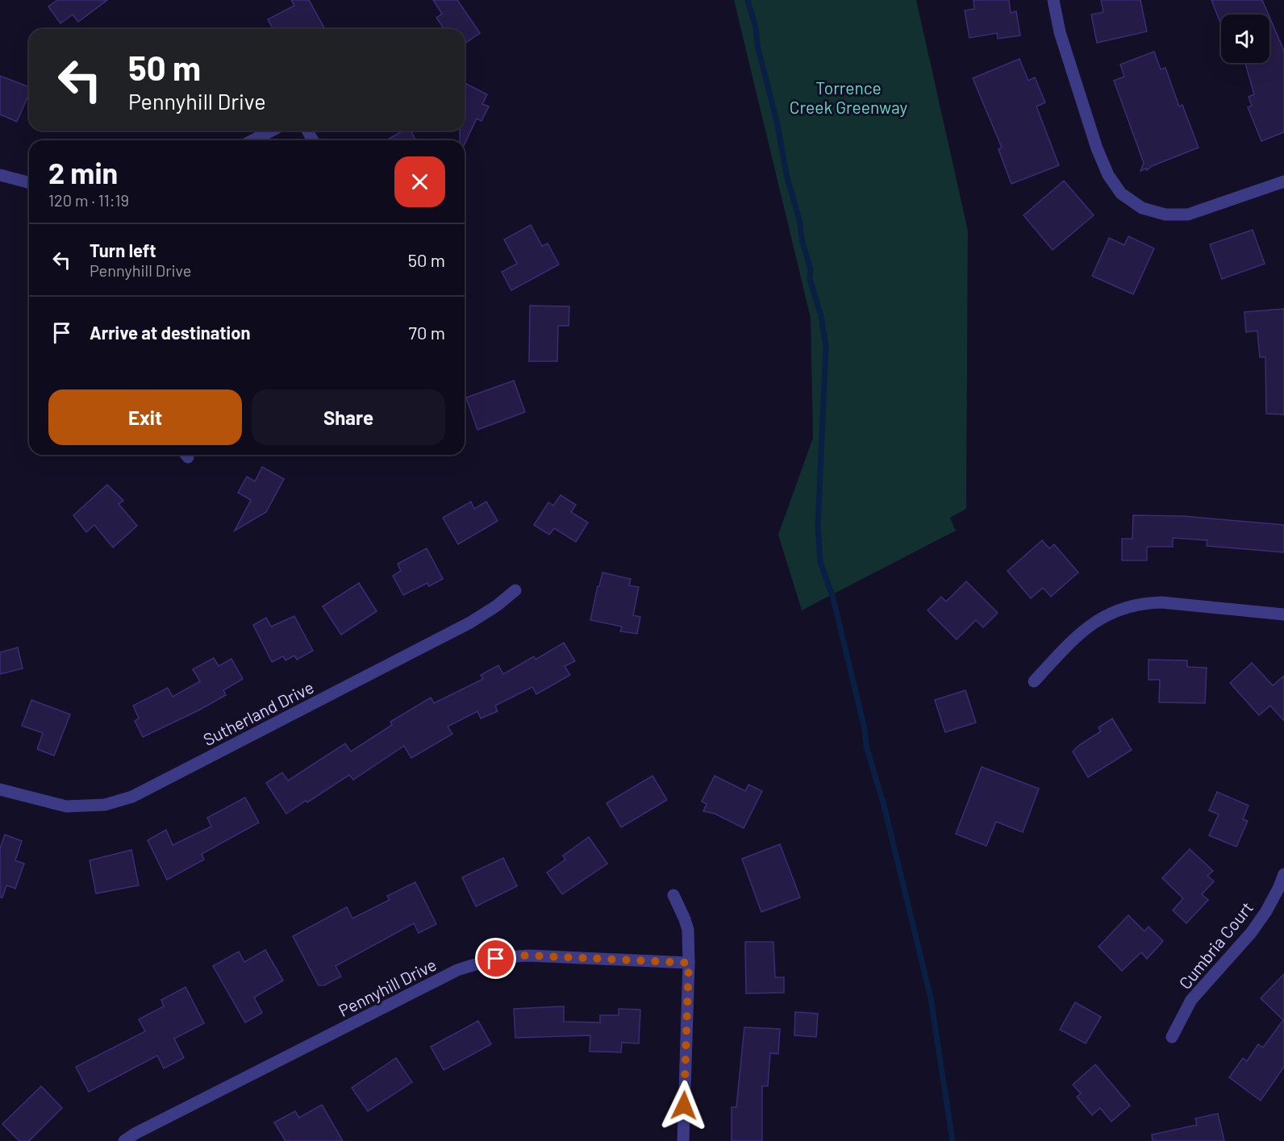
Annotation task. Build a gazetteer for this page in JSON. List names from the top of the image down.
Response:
{
  "streets": {
    "street": ["Sutherland Drive", "Cumbria Court", "Pennyhill Drive"]
  },
  "parks": ["Torrence Creek Greenway"],
  "page": {
    "turn": ["50 m", "Pennyhill Drive"],
    "heading": ["2 min", "120 m · 11:19"],
    "list": [
      {
        "name": "Turn left",
        "note": "Pennyhill Drive",
        "value": "50 m"
      },
      {
        "name": "Arrive at destination",
        "value": "70 m"
      }
    ],
    "buttons": ["Exit", "Share"]
  }
}
